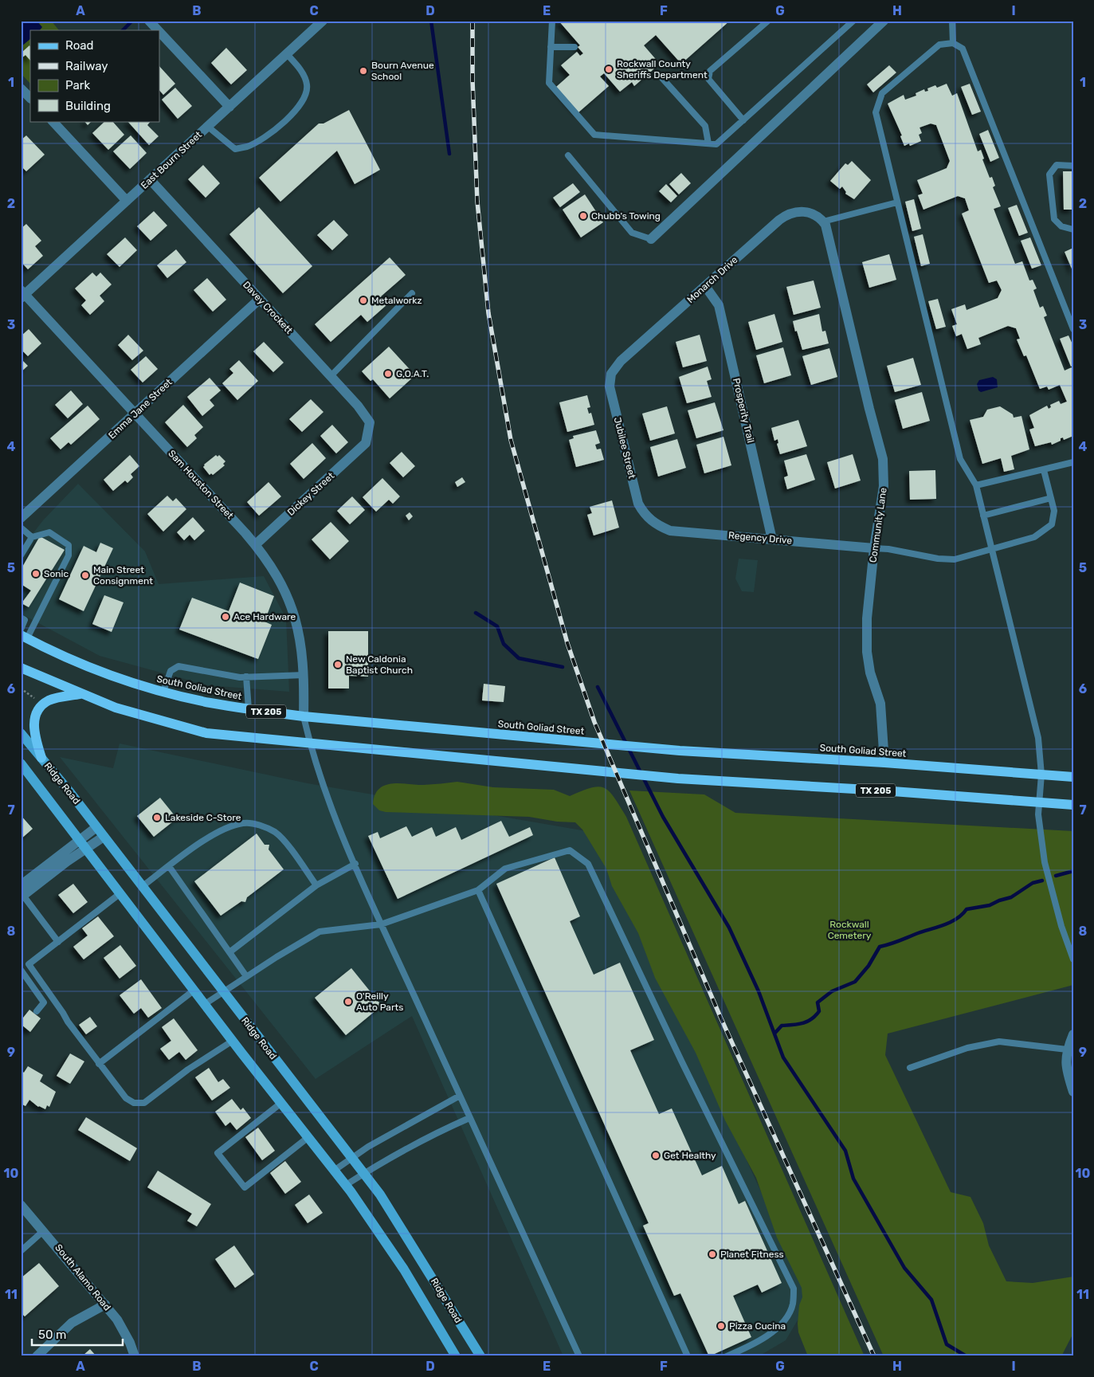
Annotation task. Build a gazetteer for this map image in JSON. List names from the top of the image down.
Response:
{
  "streets": {
    "main road": ["South Goliad Street", "TX 205", "Ridge Road"],
    "street": [
      "East Bourn Street",
      "Monarch Drive",
      "Davey Crockett",
      "Emma Jane Street",
      "Prosperity Trail",
      "Jubilee Street",
      "Sam Houston Street",
      "Dickey Street",
      "Community Lane",
      "Regency Drive",
      "South Alamo Road"
    ]
  },
  "crossings": [
    ["East Bourn Street", "Davey Crockett"],
    ["East Bourn Street", "Sam Houston Street"],
    ["Monarch Drive", "Prosperity Trail"],
    ["Monarch Drive", "Jubilee Street"],
    ["Monarch Drive", "Community Lane"],
    ["Davey Crockett", "Emma Jane Street"],
    ["Davey Crockett", "Dickey Street"],
    ["Emma Jane Street", "Sam Houston Street"],
    ["Prosperity Trail", "Regency Drive"],
    ["Jubilee Street", "Regency Drive"],
    ["Sam Houston Street", "Dickey Street"],
    ["Sam Houston Street", "South Goliad Street"],
    ["Community Lane", "Regency Drive"],
    ["Community Lane", "South Goliad Street"]
  ],
  "parks": ["Rockwall Cemetery"],
  "places": [
    "Rockwall County Sheriffs Department",
    "Bourn Avenue School",
    "Chubb's Towing",
    "Metalworkz",
    "G.O.A.T.",
    "Sonic",
    "Main Street Consignment",
    "Ace Hardware",
    "New Caldonia Baptist Church",
    "Lakeside C-Store",
    "O'Reilly Auto Parts",
    "Get Healthy",
    "Planet Fitness",
    "Pizza Cucina"
  ],
  "legend": [
    "Road",
    "Railway",
    "Park",
    "Building"
  ],
  "scale_bar": "50 m",
  "grid": {
    "columns": [
      "A",
      "B",
      "C",
      "D",
      "E",
      "F",
      "G",
      "H",
      "I"
    ],
    "rows": [
      "1",
      "2",
      "3",
      "4",
      "5",
      "6",
      "7",
      "8",
      "9",
      "10",
      "11"
    ]
  }
}
